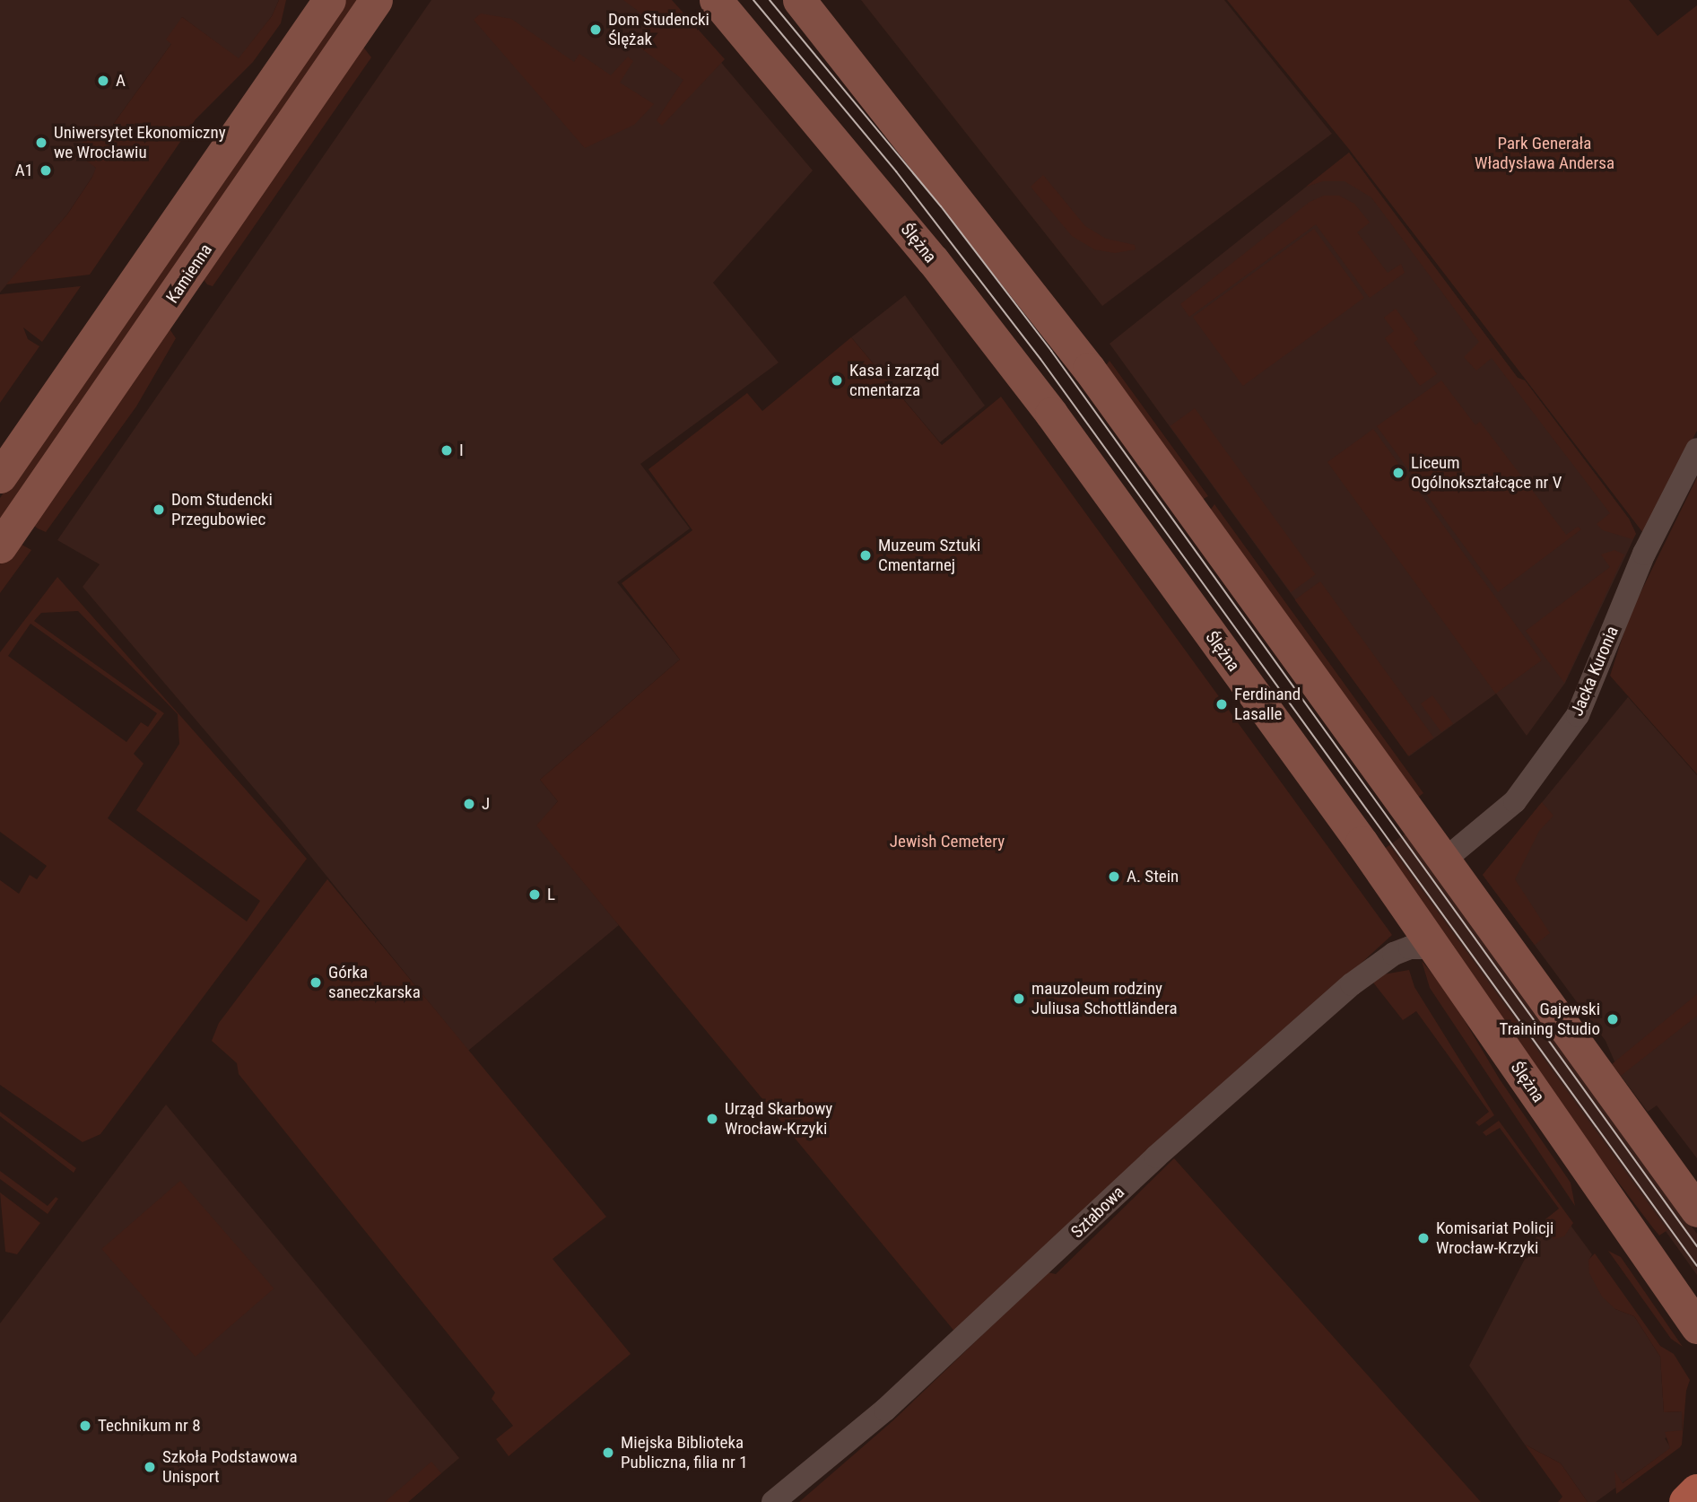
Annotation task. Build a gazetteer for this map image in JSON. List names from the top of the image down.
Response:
{
  "streets": {
    "main road": ["Ślężna", "Kamienna"],
    "street": ["Jacka Kuronia", "Sztabowa"]
  },
  "crossings": [
    ["Ślężna", "Sztabowa"]
  ],
  "parks": ["Park Generała Władysława Andersa", "Jewish Cemetery"],
  "places": [
    "Dom Studencki Ślężak",
    "A",
    "Uniwersytet Ekonomiczny we Wrocławiu",
    "A1",
    "Kasa i zarząd cmentarza",
    "I",
    "Liceum Ogólnokształcące nr V",
    "Dom Studencki Przegubowiec",
    "Muzeum Sztuki Cmentarnej",
    "Ferdinand Lasalle",
    "J",
    "A. Stein",
    "L",
    "Górka saneczkarska",
    "mauzoleum rodziny Juliusa Schottländera",
    "Gajewski Training Studio",
    "Urząd Skarbowy Wrocław-Krzyki",
    "Komisariat Policji Wrocław-Krzyki",
    "Technikum nr 8",
    "Miejska Biblioteka Publiczna, filia nr 1",
    "Szkoła Podstawowa Unisport"
  ]
}
